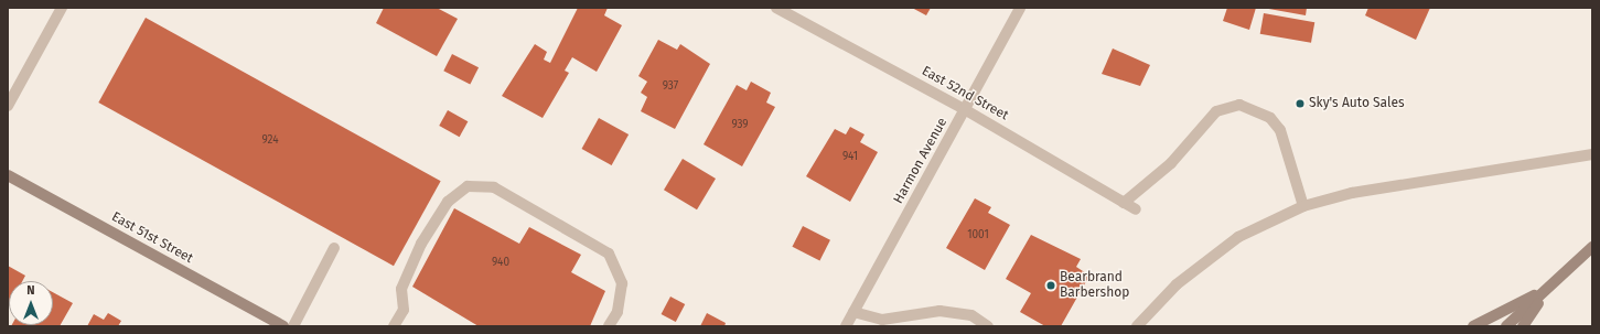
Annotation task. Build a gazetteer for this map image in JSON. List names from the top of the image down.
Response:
{
  "streets": {
    "main road": ["East 51st Street"],
    "street": ["East 52nd Street", "Harmon Avenue"]
  },
  "crossings": [
    ["East 52nd Street", "Harmon Avenue"]
  ],
  "places": ["Sky's Auto Sales", "Bearbrand Barbershop"],
  "house_numbers": [
    "937",
    "939",
    "924",
    "941",
    "1001",
    "940"
  ],
  "north": "top"
}
